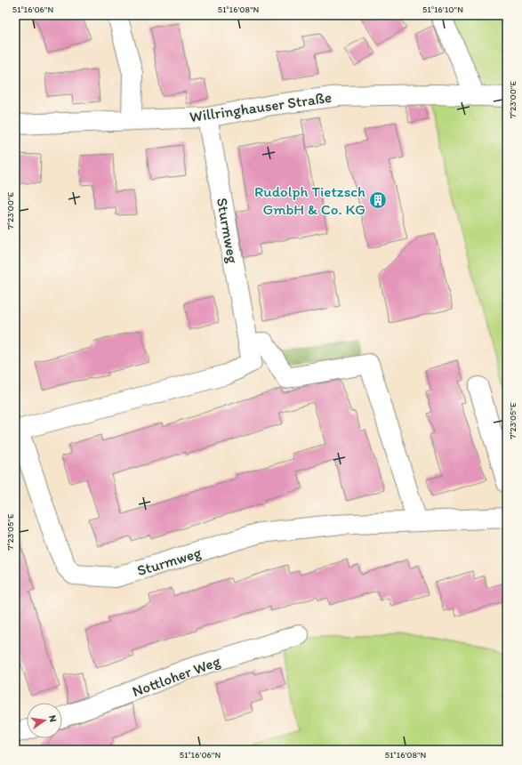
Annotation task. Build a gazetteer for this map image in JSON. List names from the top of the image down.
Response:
{
  "streets": {
    "street": ["Willringhauser Straße", "Sturmweg", "Nottloher Weg"]
  },
  "crossings": [
    ["Willringhauser Straße", "Sturmweg"]
  ],
  "places": {
    "building": ["Rudolph Tietzsch GmbH & Co. KG"]
  },
  "north": "right",
  "coordinates": [
    "51°16'06\"N",
    "51°16'08\"N",
    "51°16'10\"N",
    "7°23'00\"E",
    "7°23'05\"E"
  ]
}
